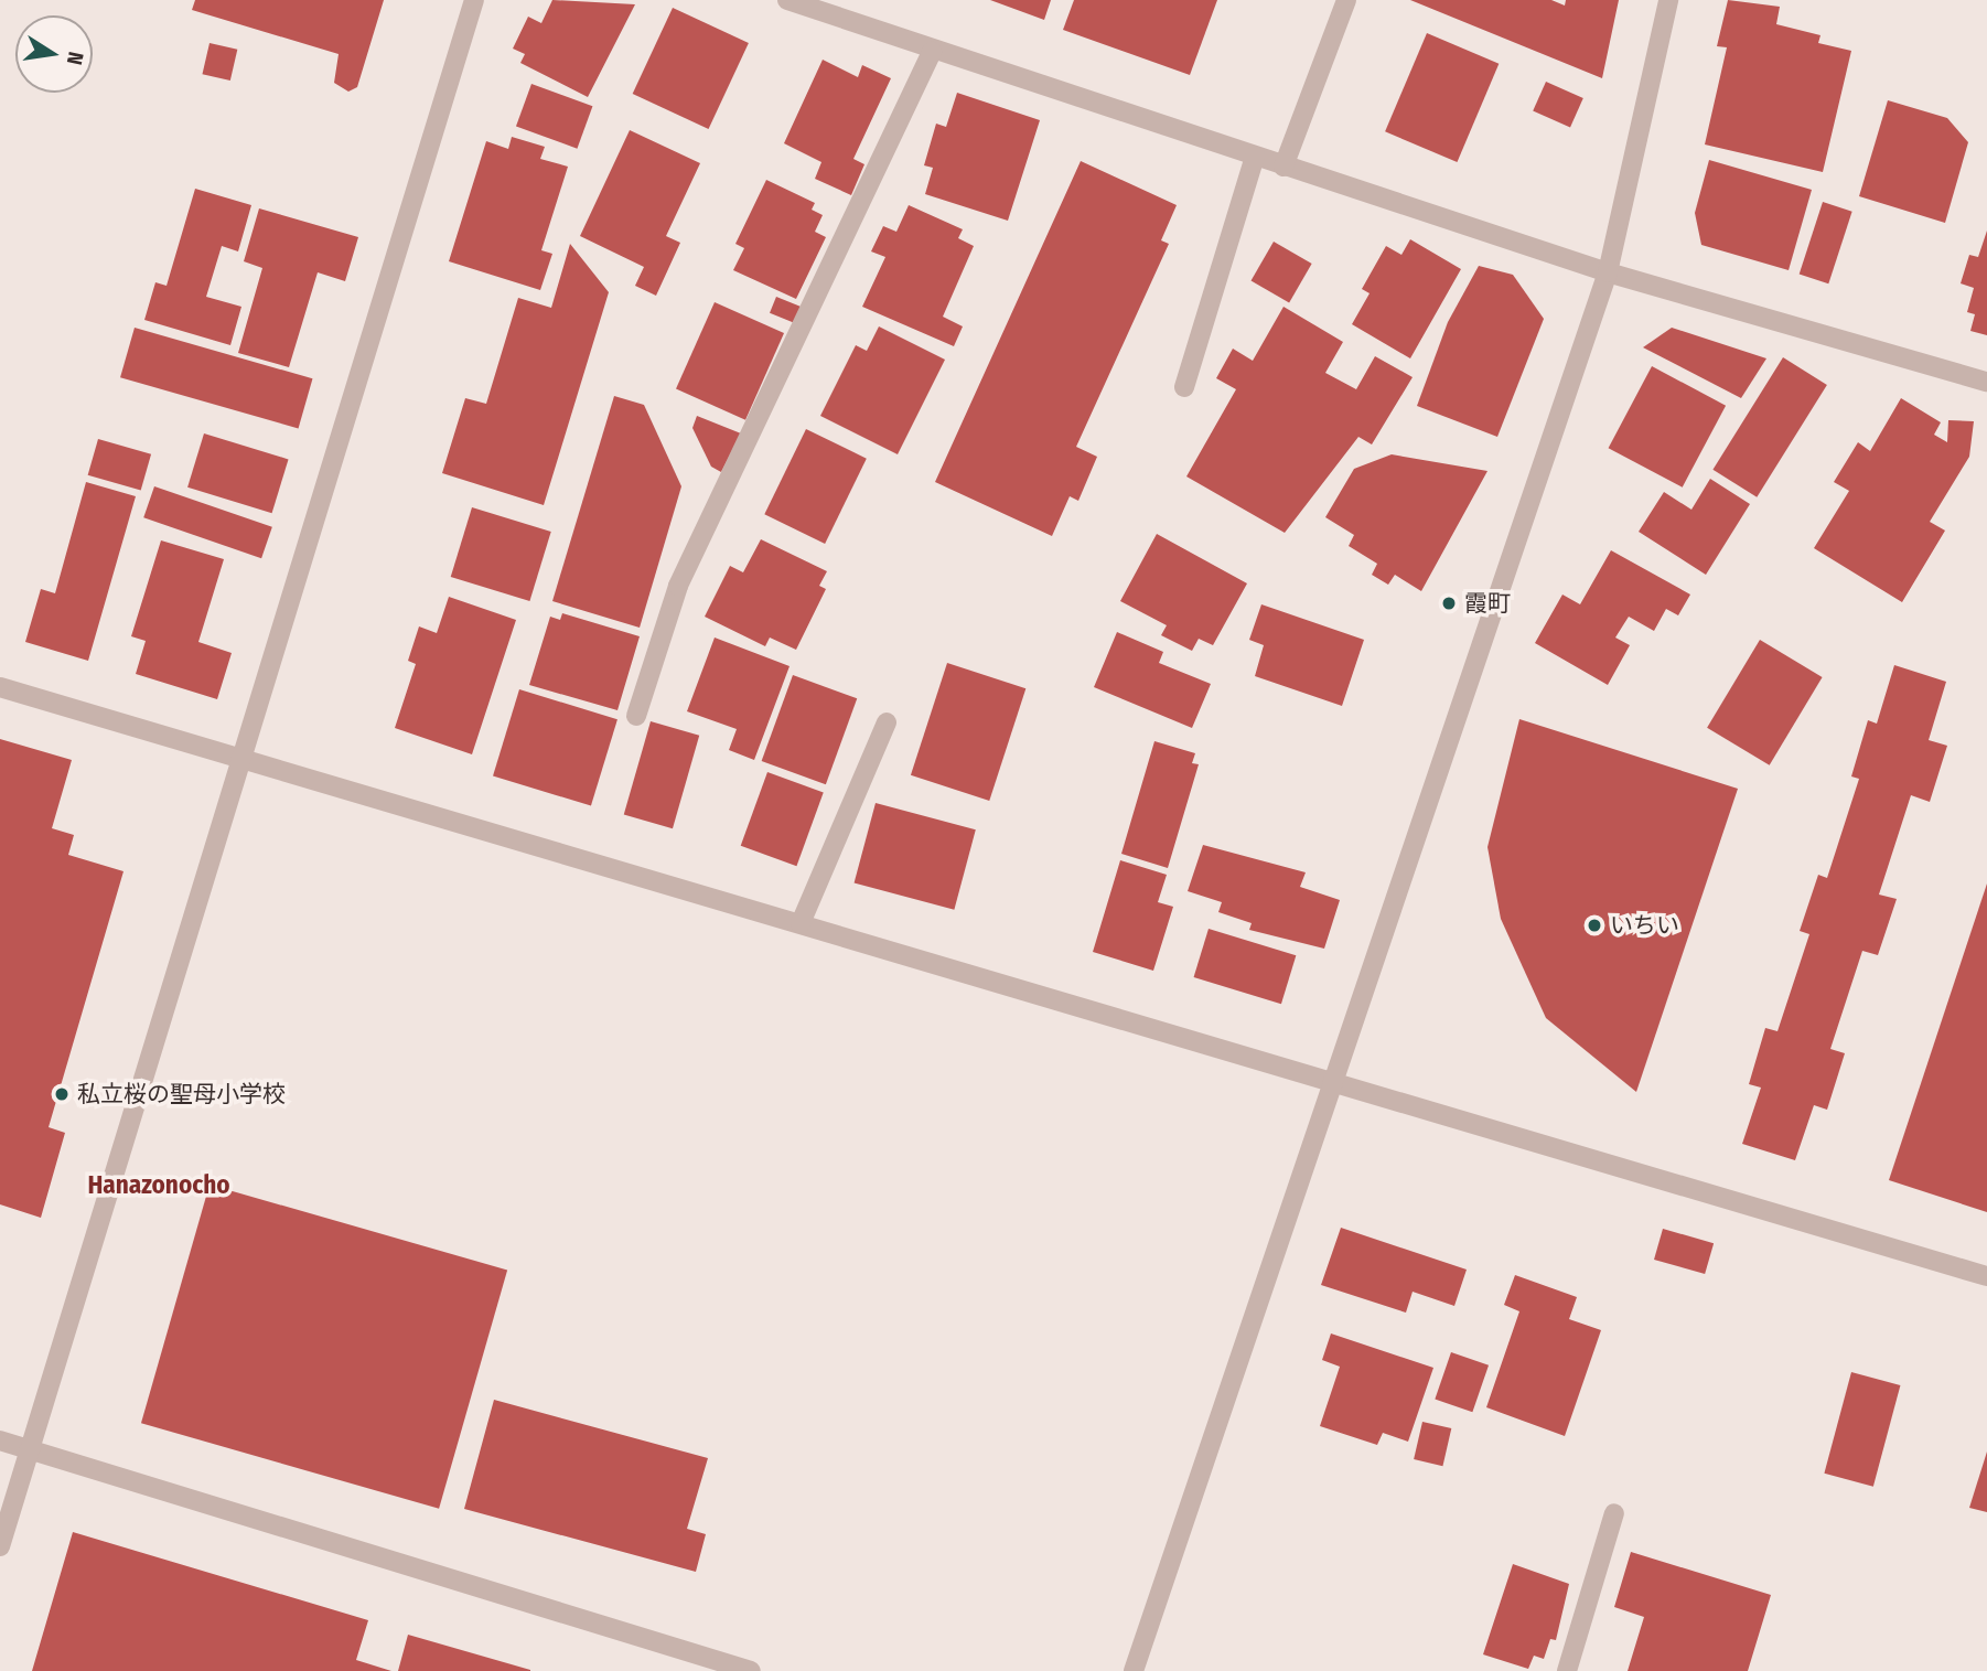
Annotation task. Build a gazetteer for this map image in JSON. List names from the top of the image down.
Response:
{
  "districts": ["Hanazonocho"],
  "places": ["霞町", "いちい", "私立桜の聖母小学校"],
  "north": "right"
}
